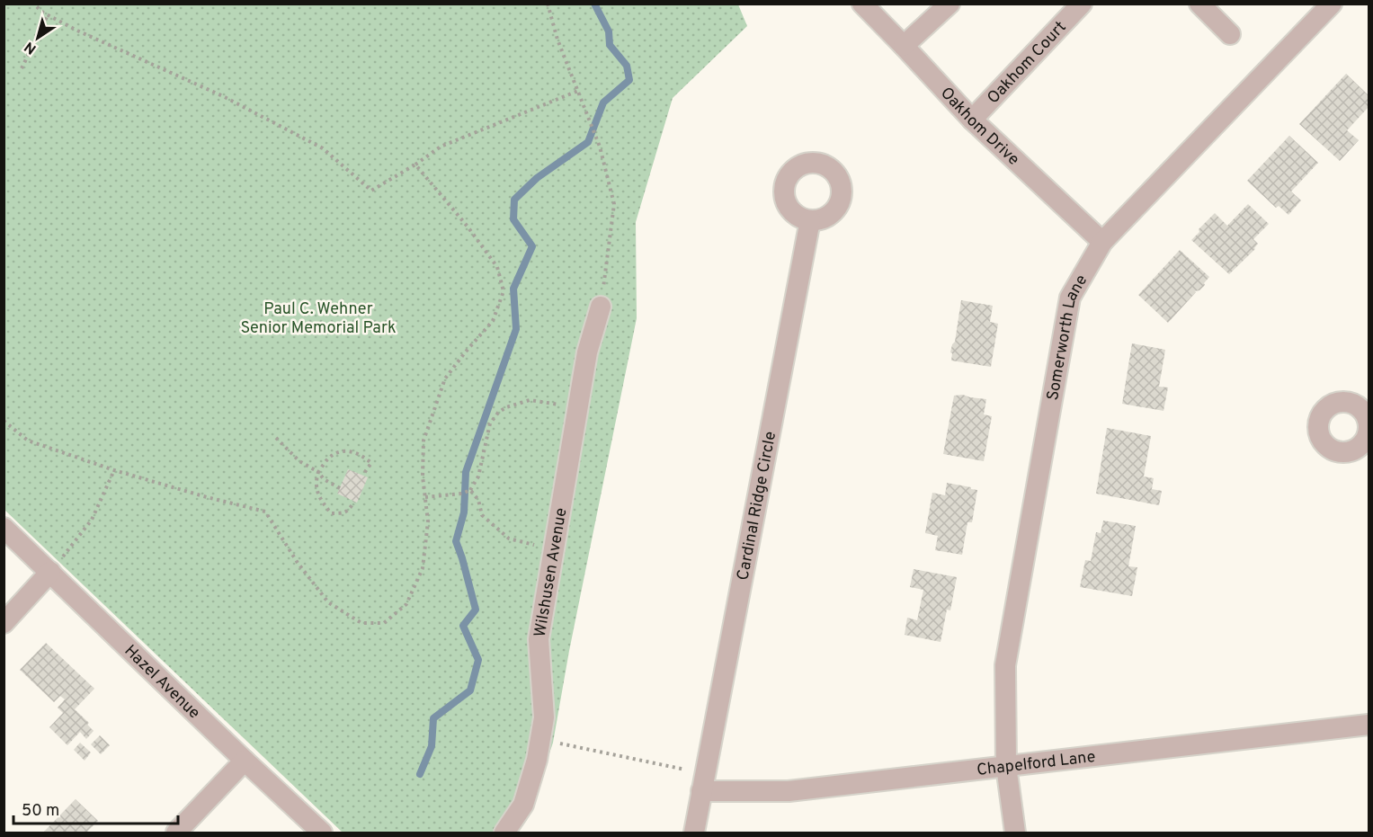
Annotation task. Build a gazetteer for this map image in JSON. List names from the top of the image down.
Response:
{
  "streets": {
    "street": [
      "Oakhom Court",
      "Oakhom Drive",
      "Somerworth Lane",
      "Cardinal Ridge Circle",
      "Wilshusen Avenue",
      "Hazel Avenue",
      "Chapelford Lane"
    ]
  },
  "crossings": [
    ["Oakhom Court", "Oakhom Drive"],
    ["Oakhom Drive", "Somerworth Lane"],
    ["Somerworth Lane", "Chapelford Lane"],
    ["Cardinal Ridge Circle", "Chapelford Lane"]
  ],
  "parks": ["Paul C. Wehner Senior Memorial Park"],
  "scale_bar": "50 m",
  "north": "bottom left"
}
